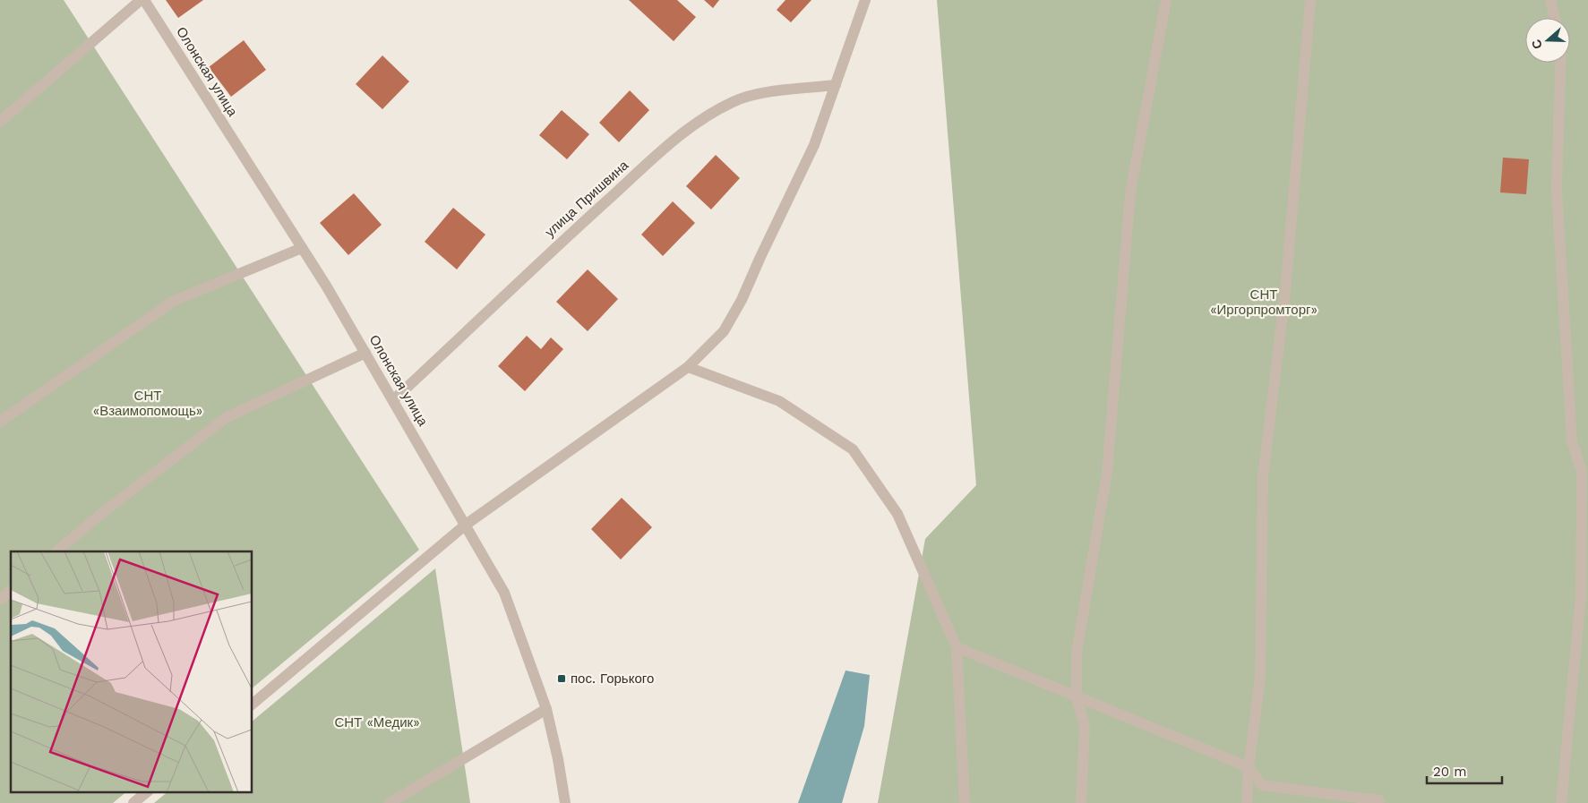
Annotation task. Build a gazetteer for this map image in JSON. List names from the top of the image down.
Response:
{
  "streets": {
    "street": ["Олонская улица", "улица Пришвина"]
  },
  "crossings": [
    ["Олонская улица", "улица Пришвина"]
  ],
  "parks": ["СНТ «Иргорпромторг»", "СНТ «Взаимопомощь»", "СНТ «Медик»"],
  "places": {
    "transit": ["пос. Горького"]
  },
  "scale_bar": "20 m",
  "north": "left"
}
